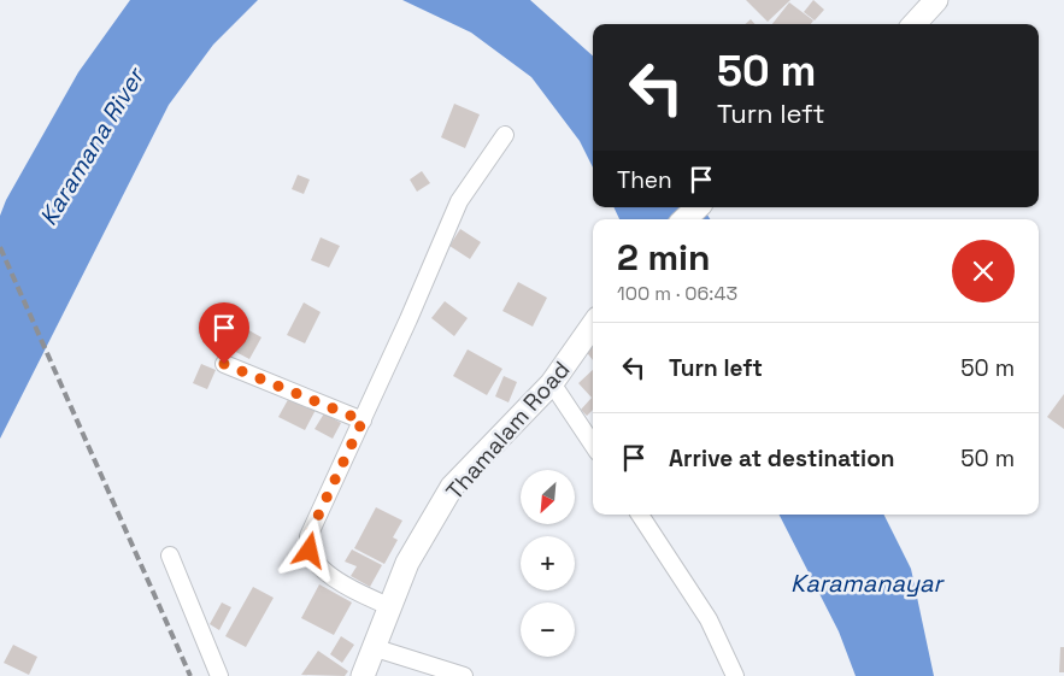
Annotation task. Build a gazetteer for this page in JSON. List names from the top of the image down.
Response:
{
  "streets": {
    "street": ["Thamalam Road"]
  },
  "water": ["Karamana River", "Karamanayar"],
  "north": "bottom left",
  "page": {
    "turn": ["50 m", "Turn left"],
    "then": "Then",
    "heading": ["2 min", "100 m · 06:43"],
    "list": [
      {
        "name": "Turn left",
        "value": "50 m"
      },
      {
        "name": "Arrive at destination",
        "value": "50 m"
      }
    ],
    "map_buttons": ["+", "−"]
  }
}
